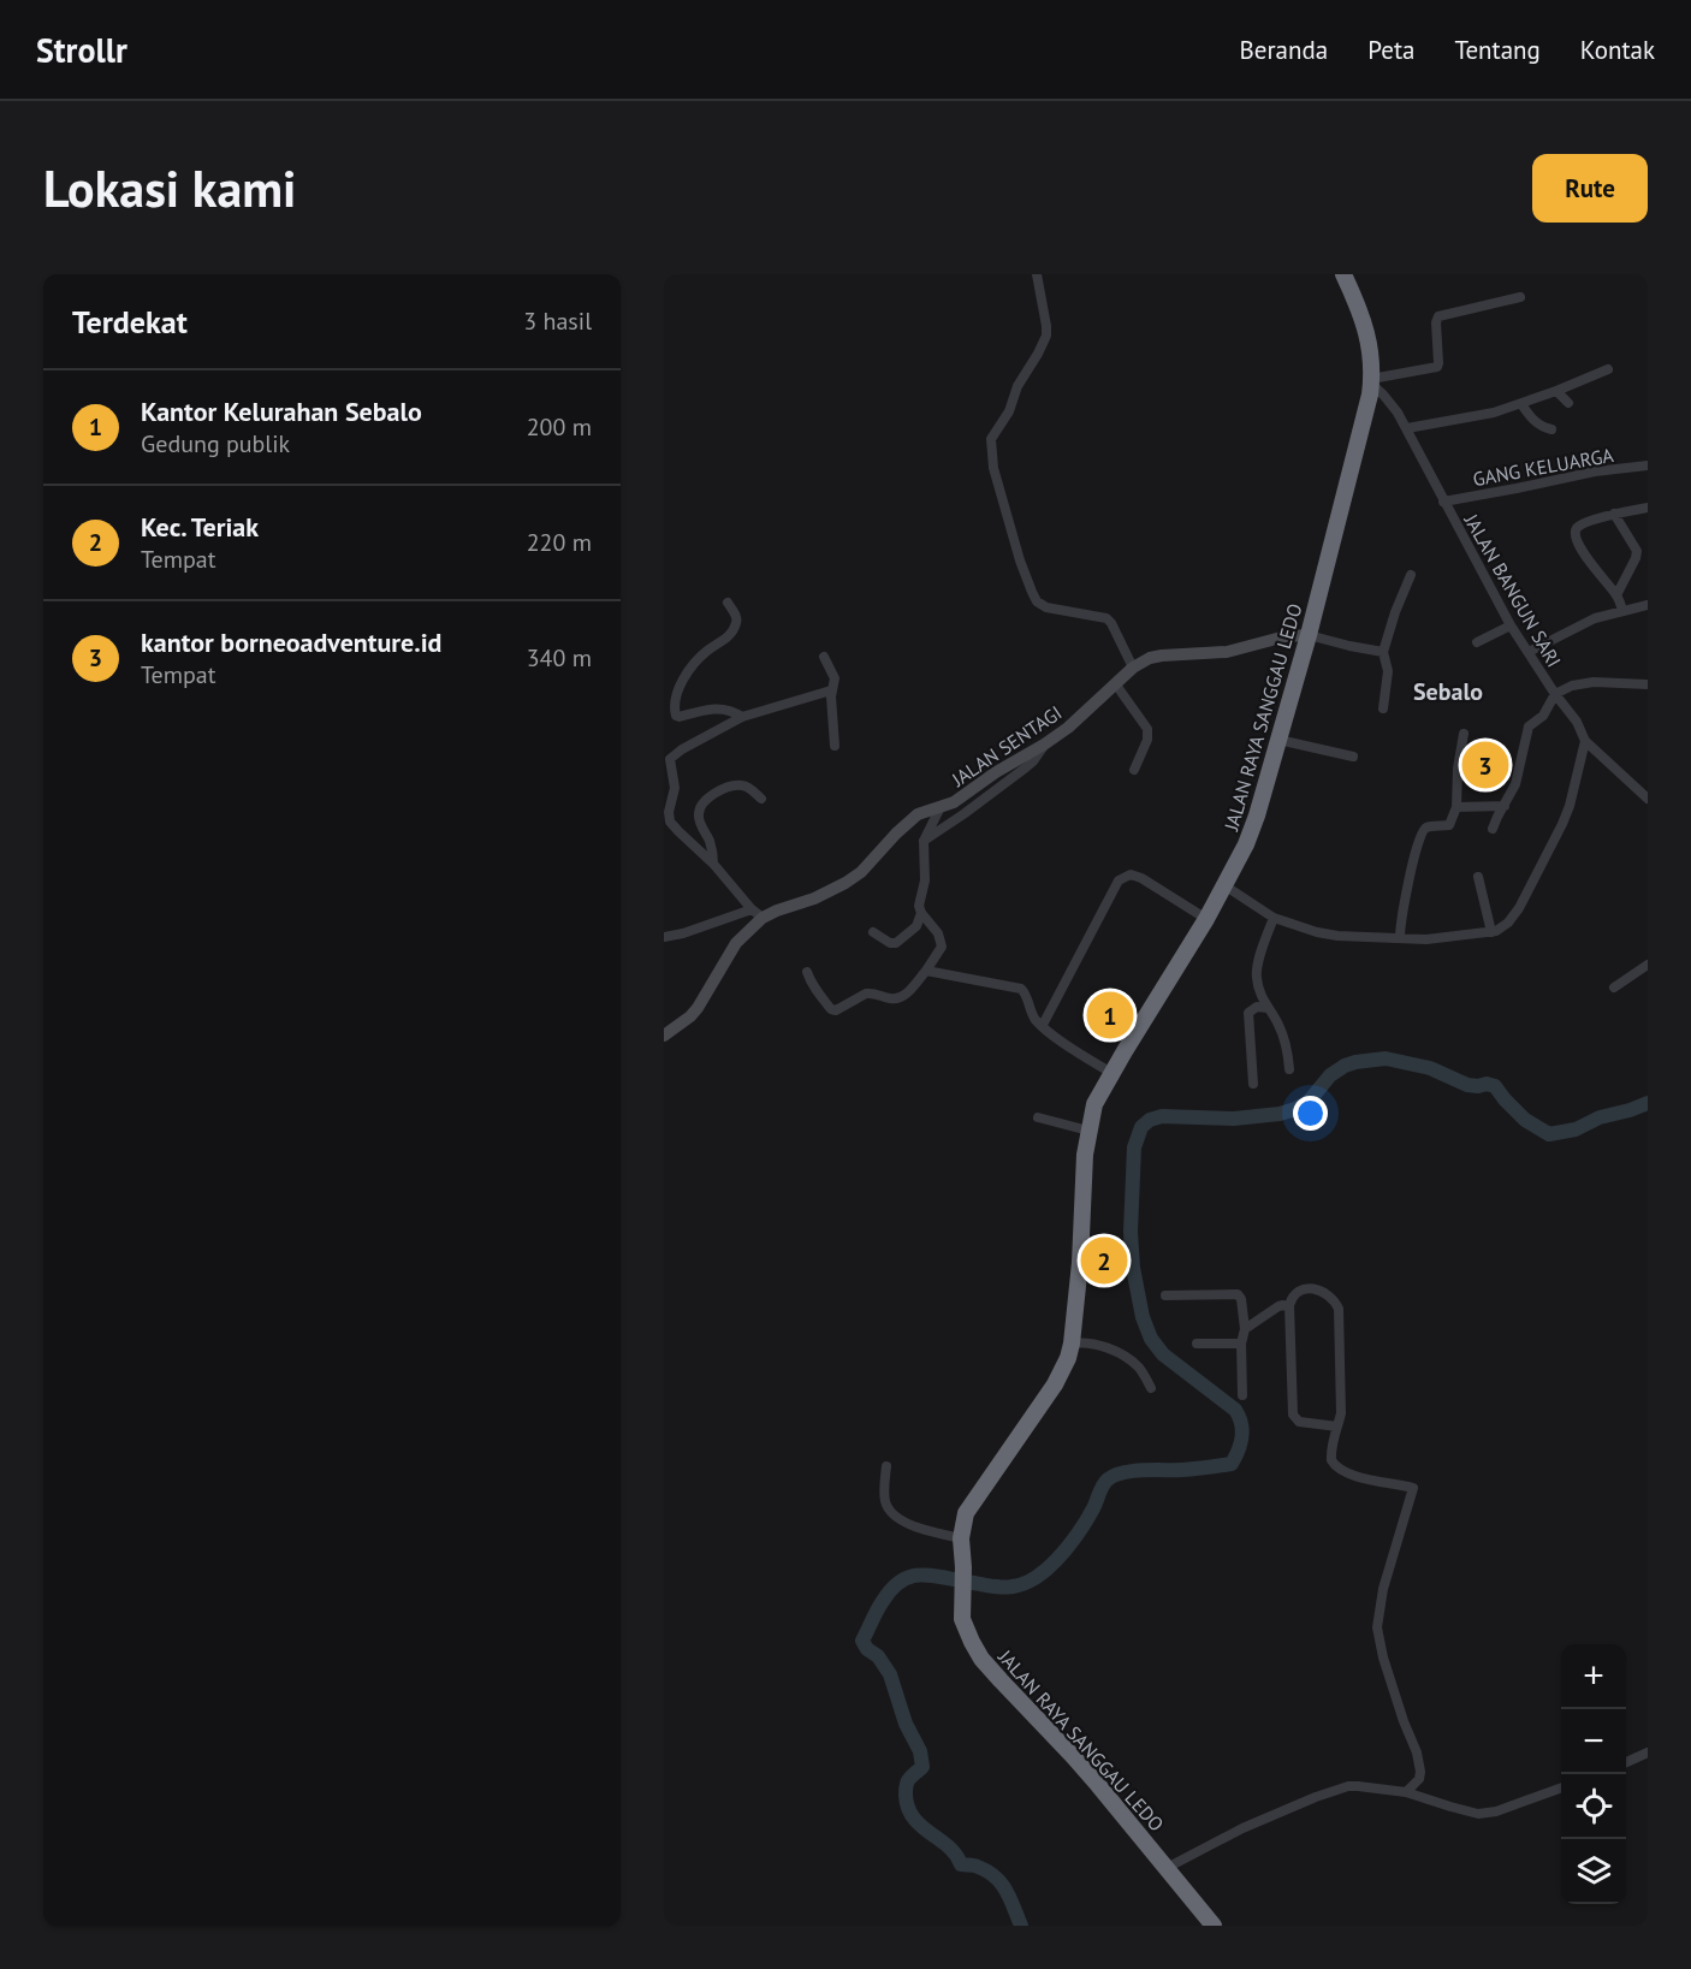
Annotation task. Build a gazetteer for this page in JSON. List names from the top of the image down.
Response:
{
  "streets": {
    "highway": ["JALAN RAYA SANGGAU LEDO"],
    "main road": ["JALAN SENTAGI"],
    "street": ["GANG KELUARGA", "JALAN BANGUN SARI"]
  },
  "crossings": [
    ["GANG KELUARGA", "JALAN BANGUN SARI"],
    ["JALAN BANGUN SARI", "JALAN RAYA SANGGAU LEDO"],
    ["JALAN RAYA SANGGAU LEDO", "JALAN SENTAGI"]
  ],
  "districts": ["Sebalo"],
  "page": {
    "header": "Strollr",
    "nav": [
      "Beranda",
      "Peta",
      "Tentang",
      "Kontak"
    ],
    "buttons": "Rute",
    "title": "Lokasi kami",
    "heading": ["Terdekat", "3 hasil"],
    "list": [
      {
        "mark": "1",
        "name": "Kantor Kelurahan Sebalo",
        "note": "Gedung publik",
        "value": "200 m"
      },
      {
        "mark": "2",
        "name": "Kec. Teriak",
        "note": "Tempat",
        "value": "220 m"
      },
      {
        "mark": "3",
        "name": "kantor borneoadventure.id",
        "note": "Tempat",
        "value": "340 m"
      }
    ],
    "pins": ["3", "1", "2"],
    "map_buttons": ["+", "−"]
  }
}
